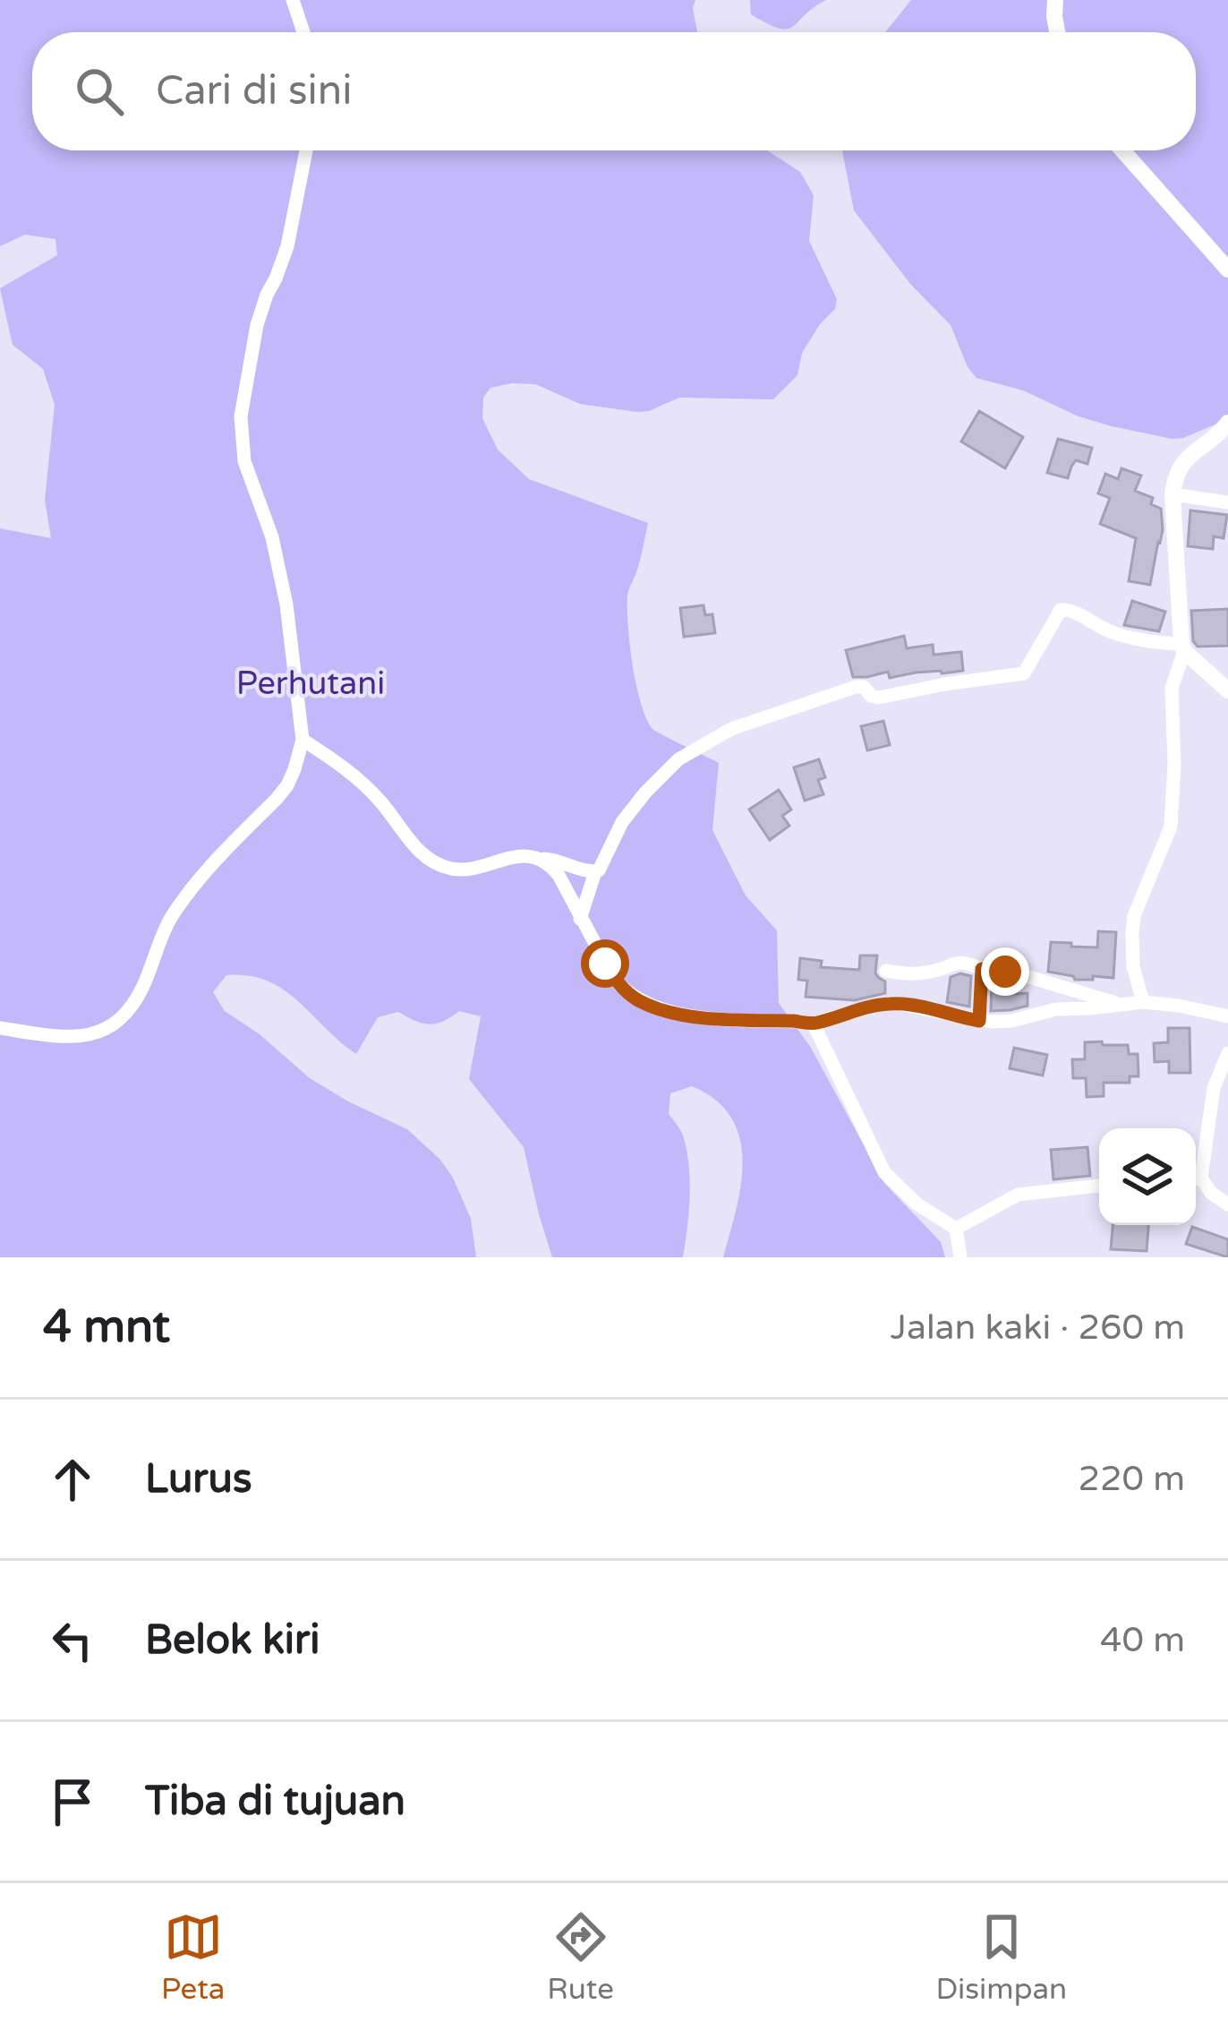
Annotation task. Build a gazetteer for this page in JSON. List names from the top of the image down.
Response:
{
  "parks": ["Perhutani"],
  "page": {
    "search": "Cari di sini",
    "heading": ["4 mnt", "Jalan kaki · 260 m"],
    "list": [
      ["Lurus", "220 m"],
      ["Belok kiri", "40 m"],
      "Tiba di tujuan"
    ],
    "nav": ["Peta", "Rute", "Disimpan"]
  }
}
